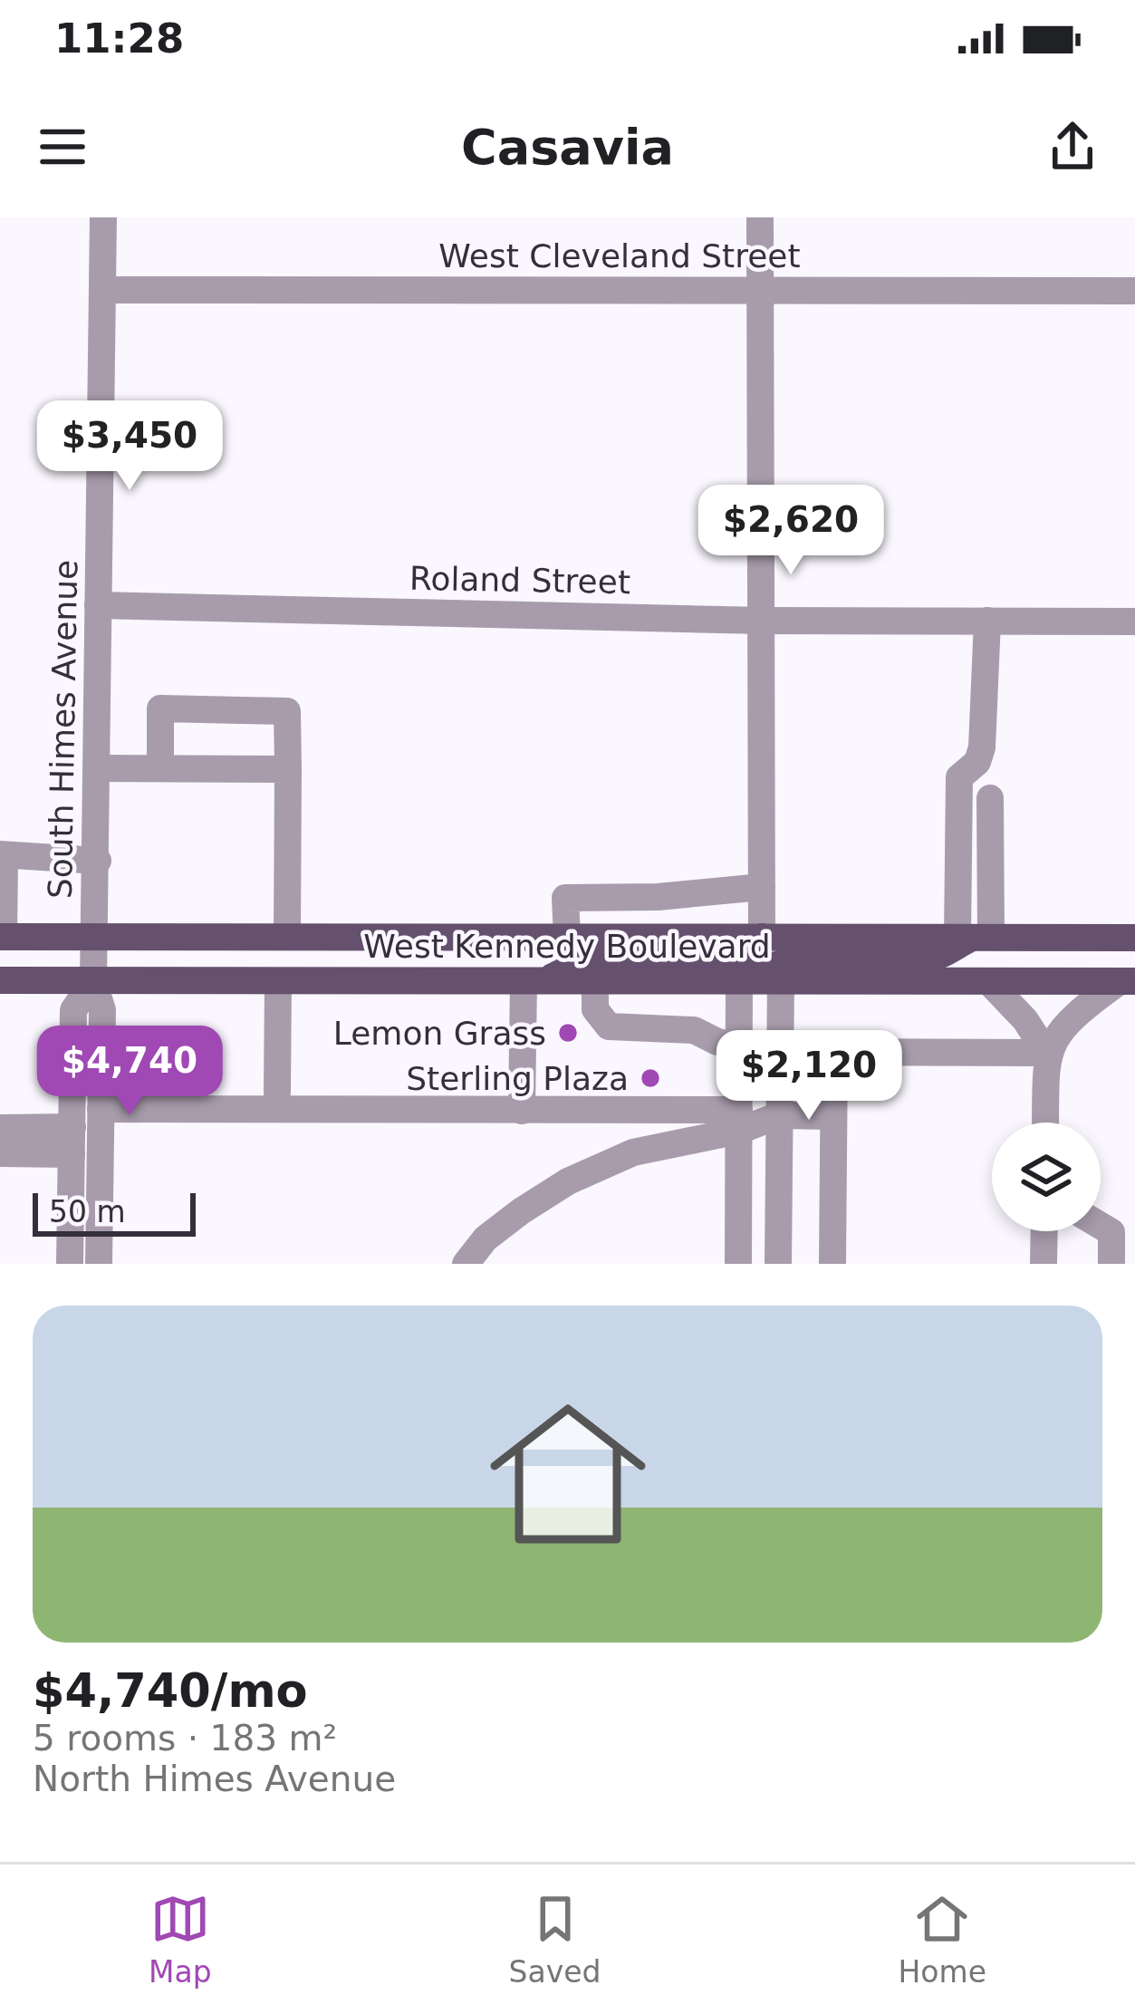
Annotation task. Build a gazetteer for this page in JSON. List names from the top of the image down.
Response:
{
  "streets": {
    "main road": ["West Kennedy Boulevard"],
    "street": ["West Cleveland Street", "Roland Street", "South Himes Avenue"]
  },
  "crossings": [
    ["West Cleveland Street", "South Himes Avenue"],
    ["Roland Street", "South Himes Avenue"],
    ["South Himes Avenue", "West Kennedy Boulevard"]
  ],
  "places": ["Lemon Grass", "Sterling Plaza"],
  "scale_bar": "50 m",
  "page": {
    "status": "11:28",
    "header": "Casavia",
    "price": [
      "$3,450",
      "$2,620",
      "$4,740",
      "$2,120"
    ],
    "scale": "50 m",
    "list": [
      {
        "name": "$4,740/mo",
        "note": "5 rooms · 183 m² · North Himes Avenue"
      }
    ],
    "tabs": ["Map", "Saved", "Home"]
  }
}
